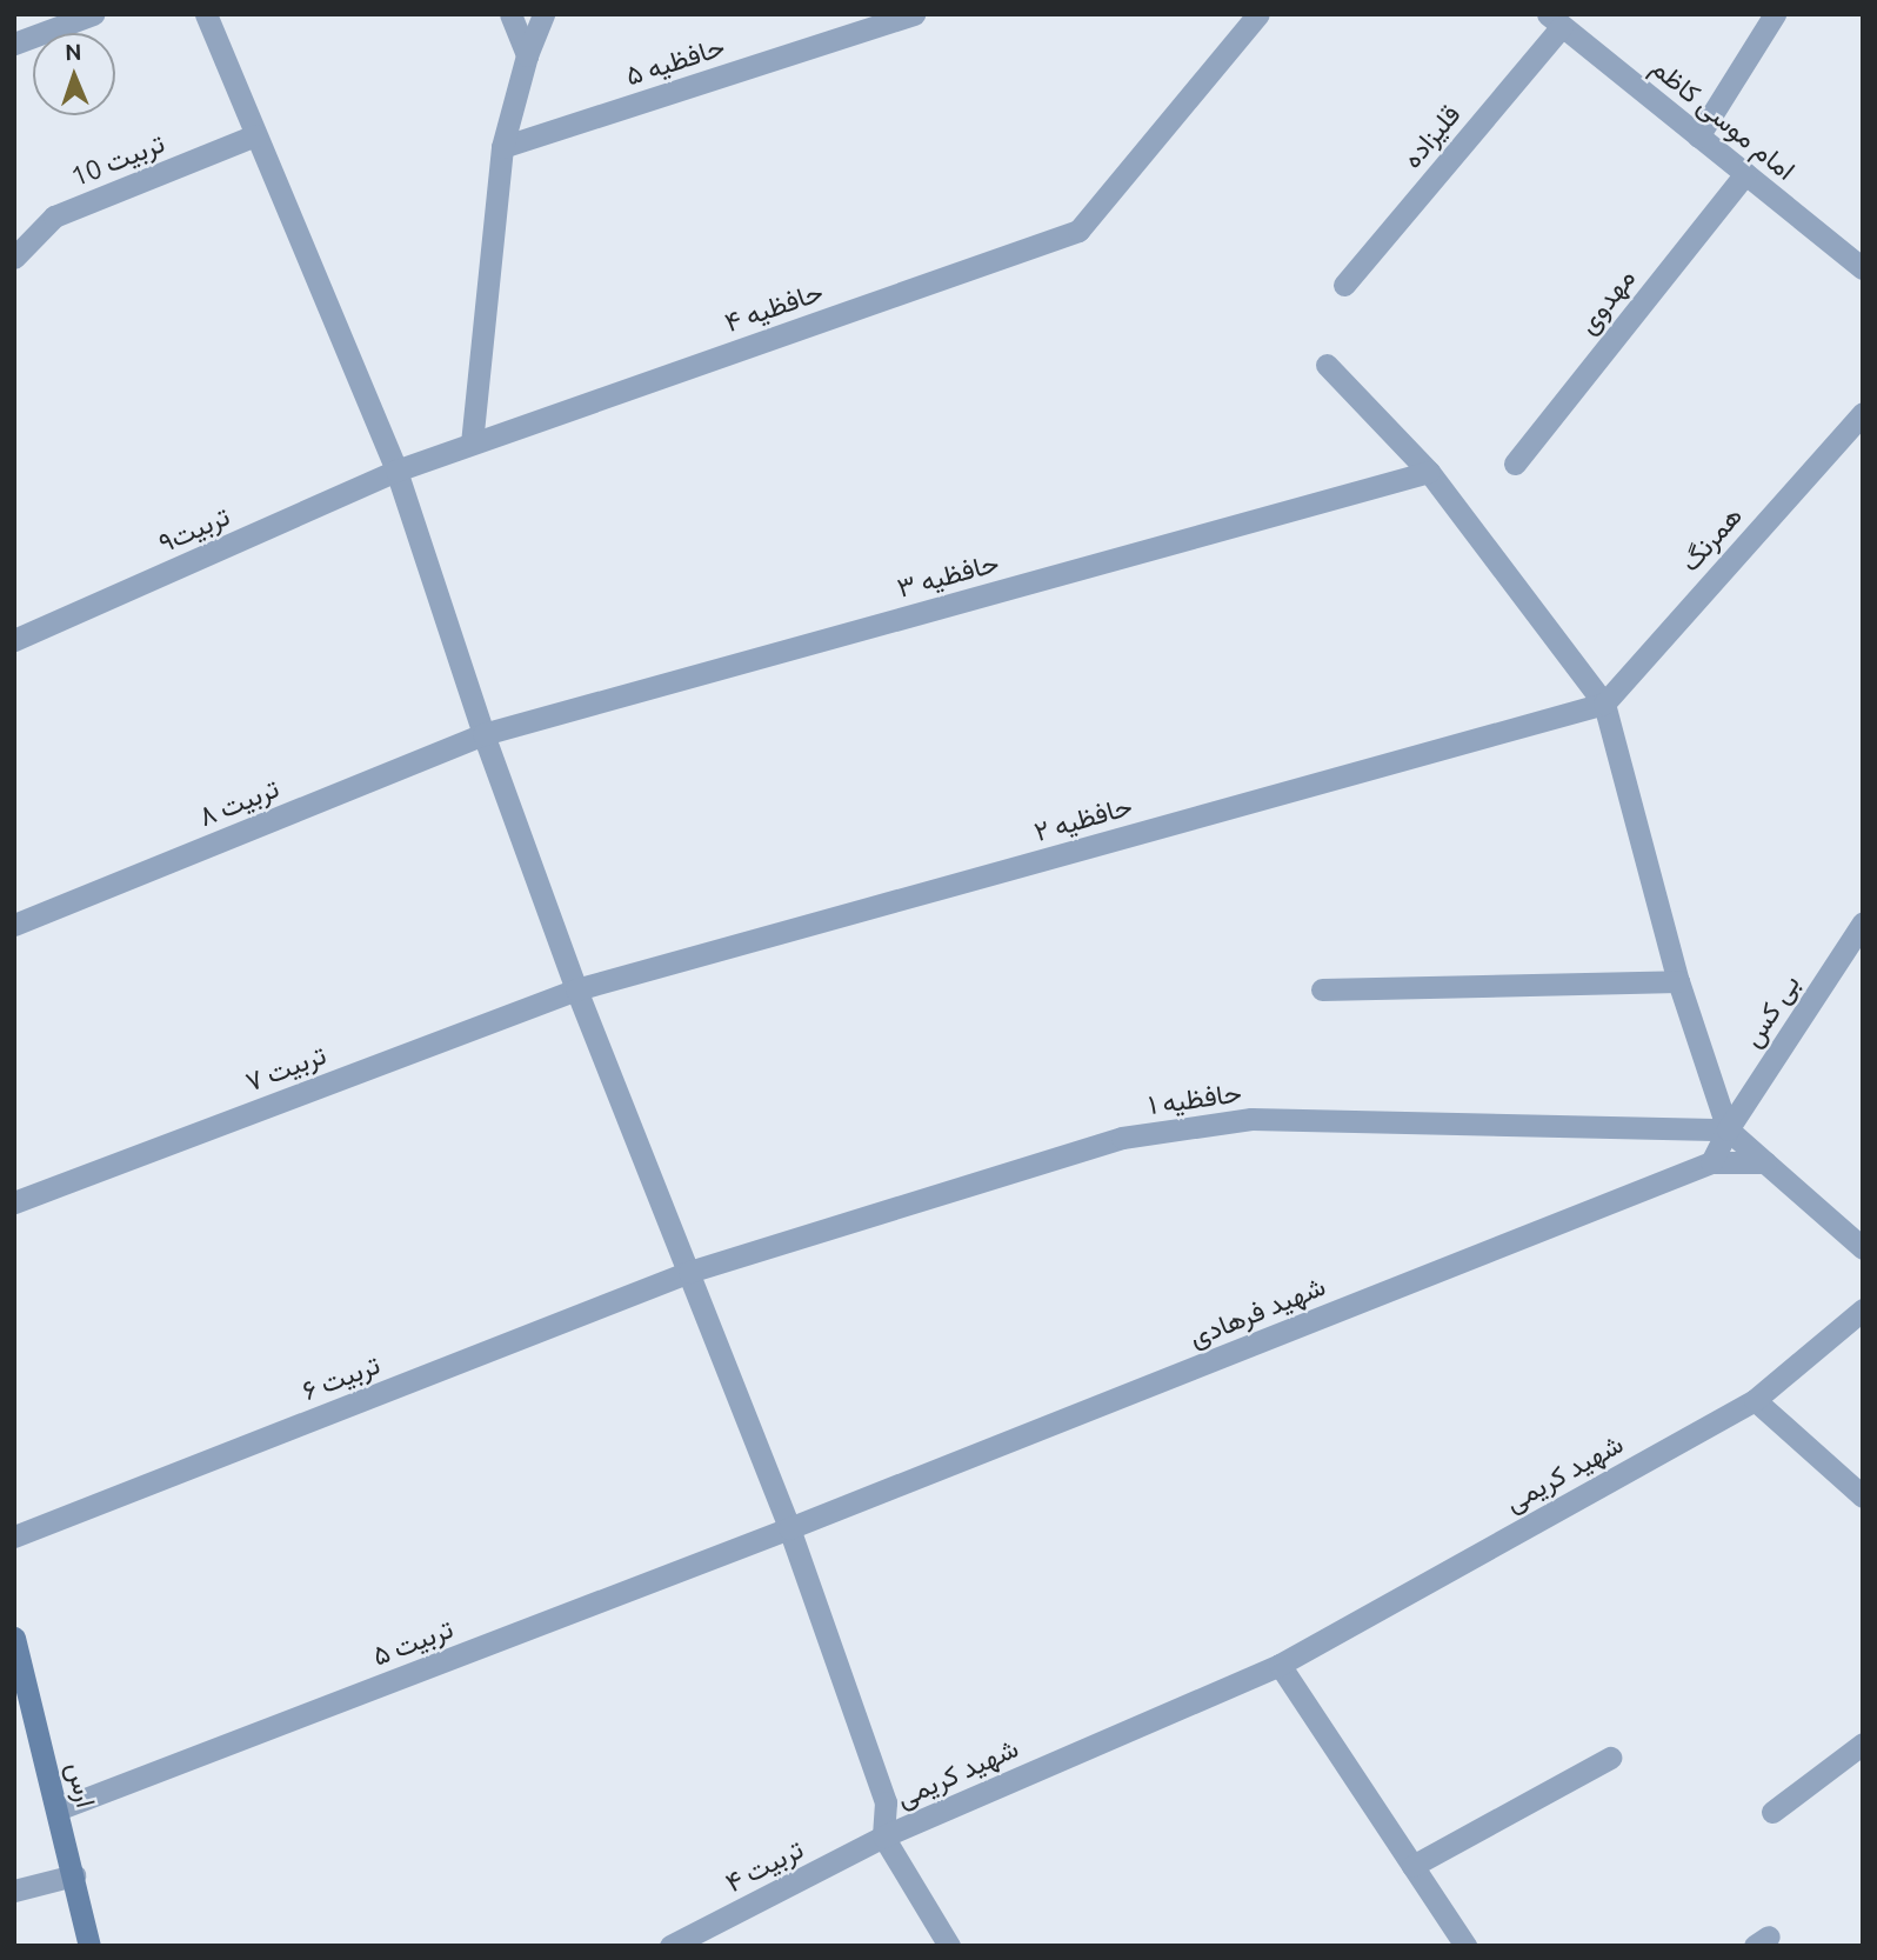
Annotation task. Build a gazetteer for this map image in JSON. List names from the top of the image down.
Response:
{
  "streets": {
    "main road": ["ارس"],
    "street": [
      "حافظیه ۵",
      "امام موسی کاظم",
      "قلیزاده",
      "تربیت 10",
      "مهدوی",
      "حافظیه ۴",
      "تربیت۹",
      "همرنگ",
      "حافظیه ۳",
      "تربیت ۸",
      "حافظیه ۲",
      "بی کس",
      "تربیت ۷",
      "حافظیه ۱",
      "شهید فرهادی",
      "تربیت ۶",
      "شهید کریمی",
      "تربیت ۵",
      "تربیت ۴"
    ]
  },
  "crossings": [
    ["امام موسی کاظم", "قلیزاده"],
    ["امام موسی کاظم", "مهدوی"],
    ["حافظیه ۴", "تربیت۹"],
    ["همرنگ", "حافظیه ۲"],
    ["حافظیه ۳", "تربیت ۸"],
    ["حافظیه ۲", "تربیت ۷"],
    ["بی کس", "حافظیه ۱"],
    ["حافظیه ۱", "تربیت ۶"],
    ["شهید فرهادی", "تربیت ۵"],
    ["شهید کریمی", "تربیت ۴"],
    ["تربیت ۵", "ارس"]
  ],
  "north": "top"
}
